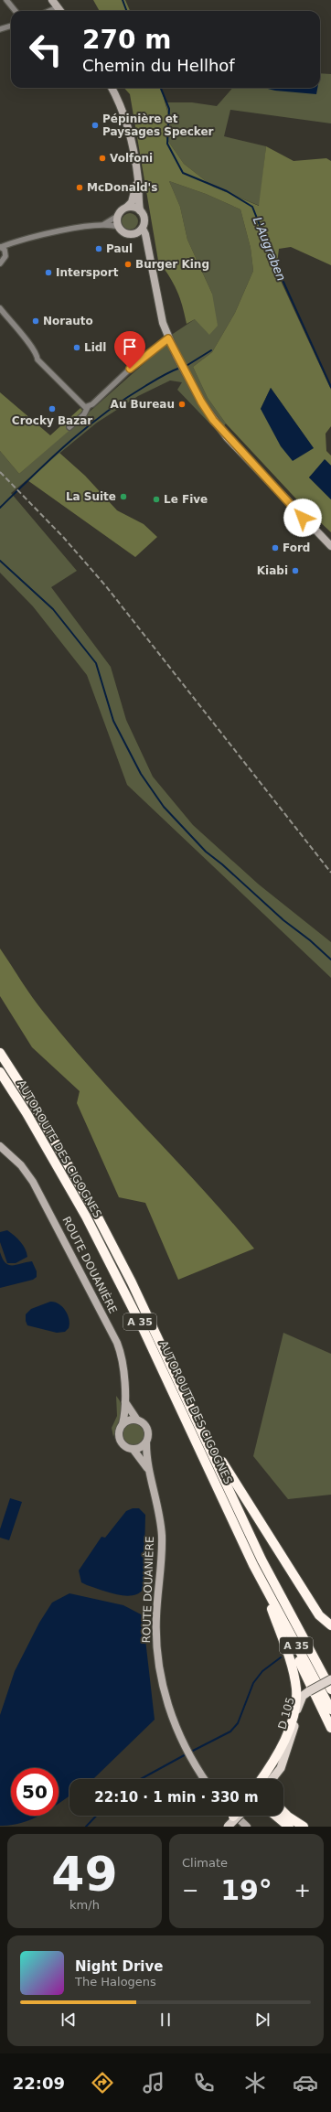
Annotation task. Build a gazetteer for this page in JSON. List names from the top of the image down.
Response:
{
  "streets": {
    "highway": ["AUTOROUTE DES CIGOGNES", "A 35"],
    "main road": ["ROUTE DOUANIÈRE", "D 105"]
  },
  "water": ["L'Augraben"],
  "places": [
    "Pépinière et Paysages Specker",
    "Volfoni",
    "McDonald's",
    "Paul",
    "Burger King",
    "Intersport",
    "Norauto",
    "Lidl",
    "Au Bureau",
    "Crocky Bazar",
    "La Suite",
    "Le Five",
    "Ford",
    "Kiabi"
  ],
  "page": {
    "turn": ["270 m", "Chemin du Hellhof"],
    "limit": "50",
    "trip": "22:10 · 1 min · 330 m",
    "tile": [
      ["49", "km/h"],
      "Climate"
    ],
    "heat": ["−", "19°", "+"],
    "song": ["Night Drive", "The Halogens"],
    "tabs": "22:09"
  }
}
